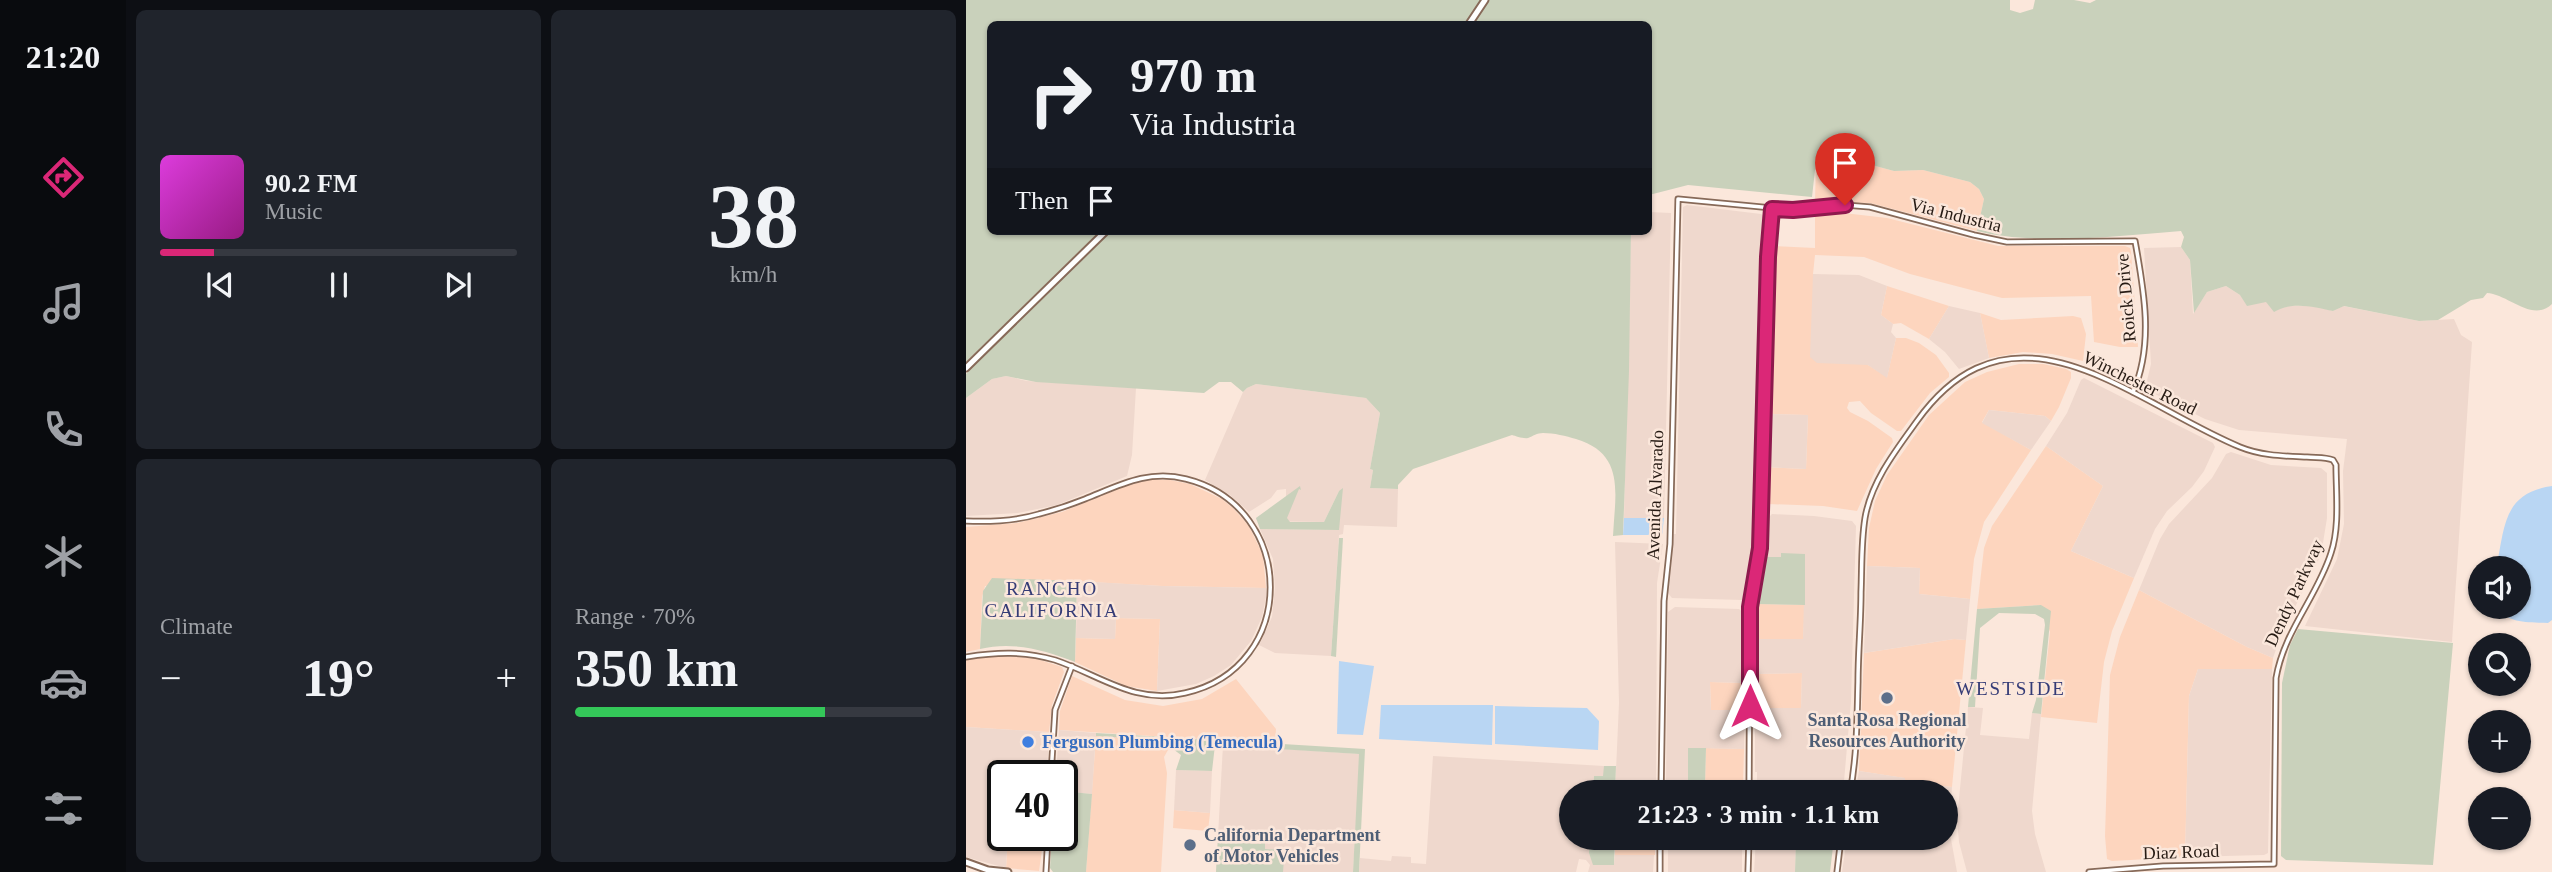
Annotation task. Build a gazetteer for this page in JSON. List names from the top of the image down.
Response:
{
  "streets": {
    "street": [
      "Via Industria",
      "Roick Drive",
      "Winchester Road",
      "Avenida Alvarado",
      "Dendy Parkway",
      "Diaz Road"
    ]
  },
  "crossings": [
    ["Via Industria", "Roick Drive"],
    ["Via Industria", "Avenida Alvarado"],
    ["Roick Drive", "Winchester Road"],
    ["Winchester Road", "Dendy Parkway"],
    ["Dendy Parkway", "Diaz Road"]
  ],
  "districts": ["RANCHO CALIFORNIA", "WESTSIDE"],
  "places": ["Santa Rosa Regional Resources Authority", "Ferguson Plumbing (Temecula)", "California Department of Motor Vehicles"],
  "page": {
    "tabs": "21:20",
    "tile": [
      ["38", "km/h"],
      "Climate",
      ["Range · 70%", "350 km"]
    ],
    "turn": ["970 m", "Via Industria"],
    "song": ["90.2 FM", "Music"],
    "then": "Then",
    "map_buttons": ["+", "−"],
    "heat": ["−", "19°", "+"],
    "limit": "40",
    "trip": "21:23 · 3 min · 1.1 km"
  }
}
